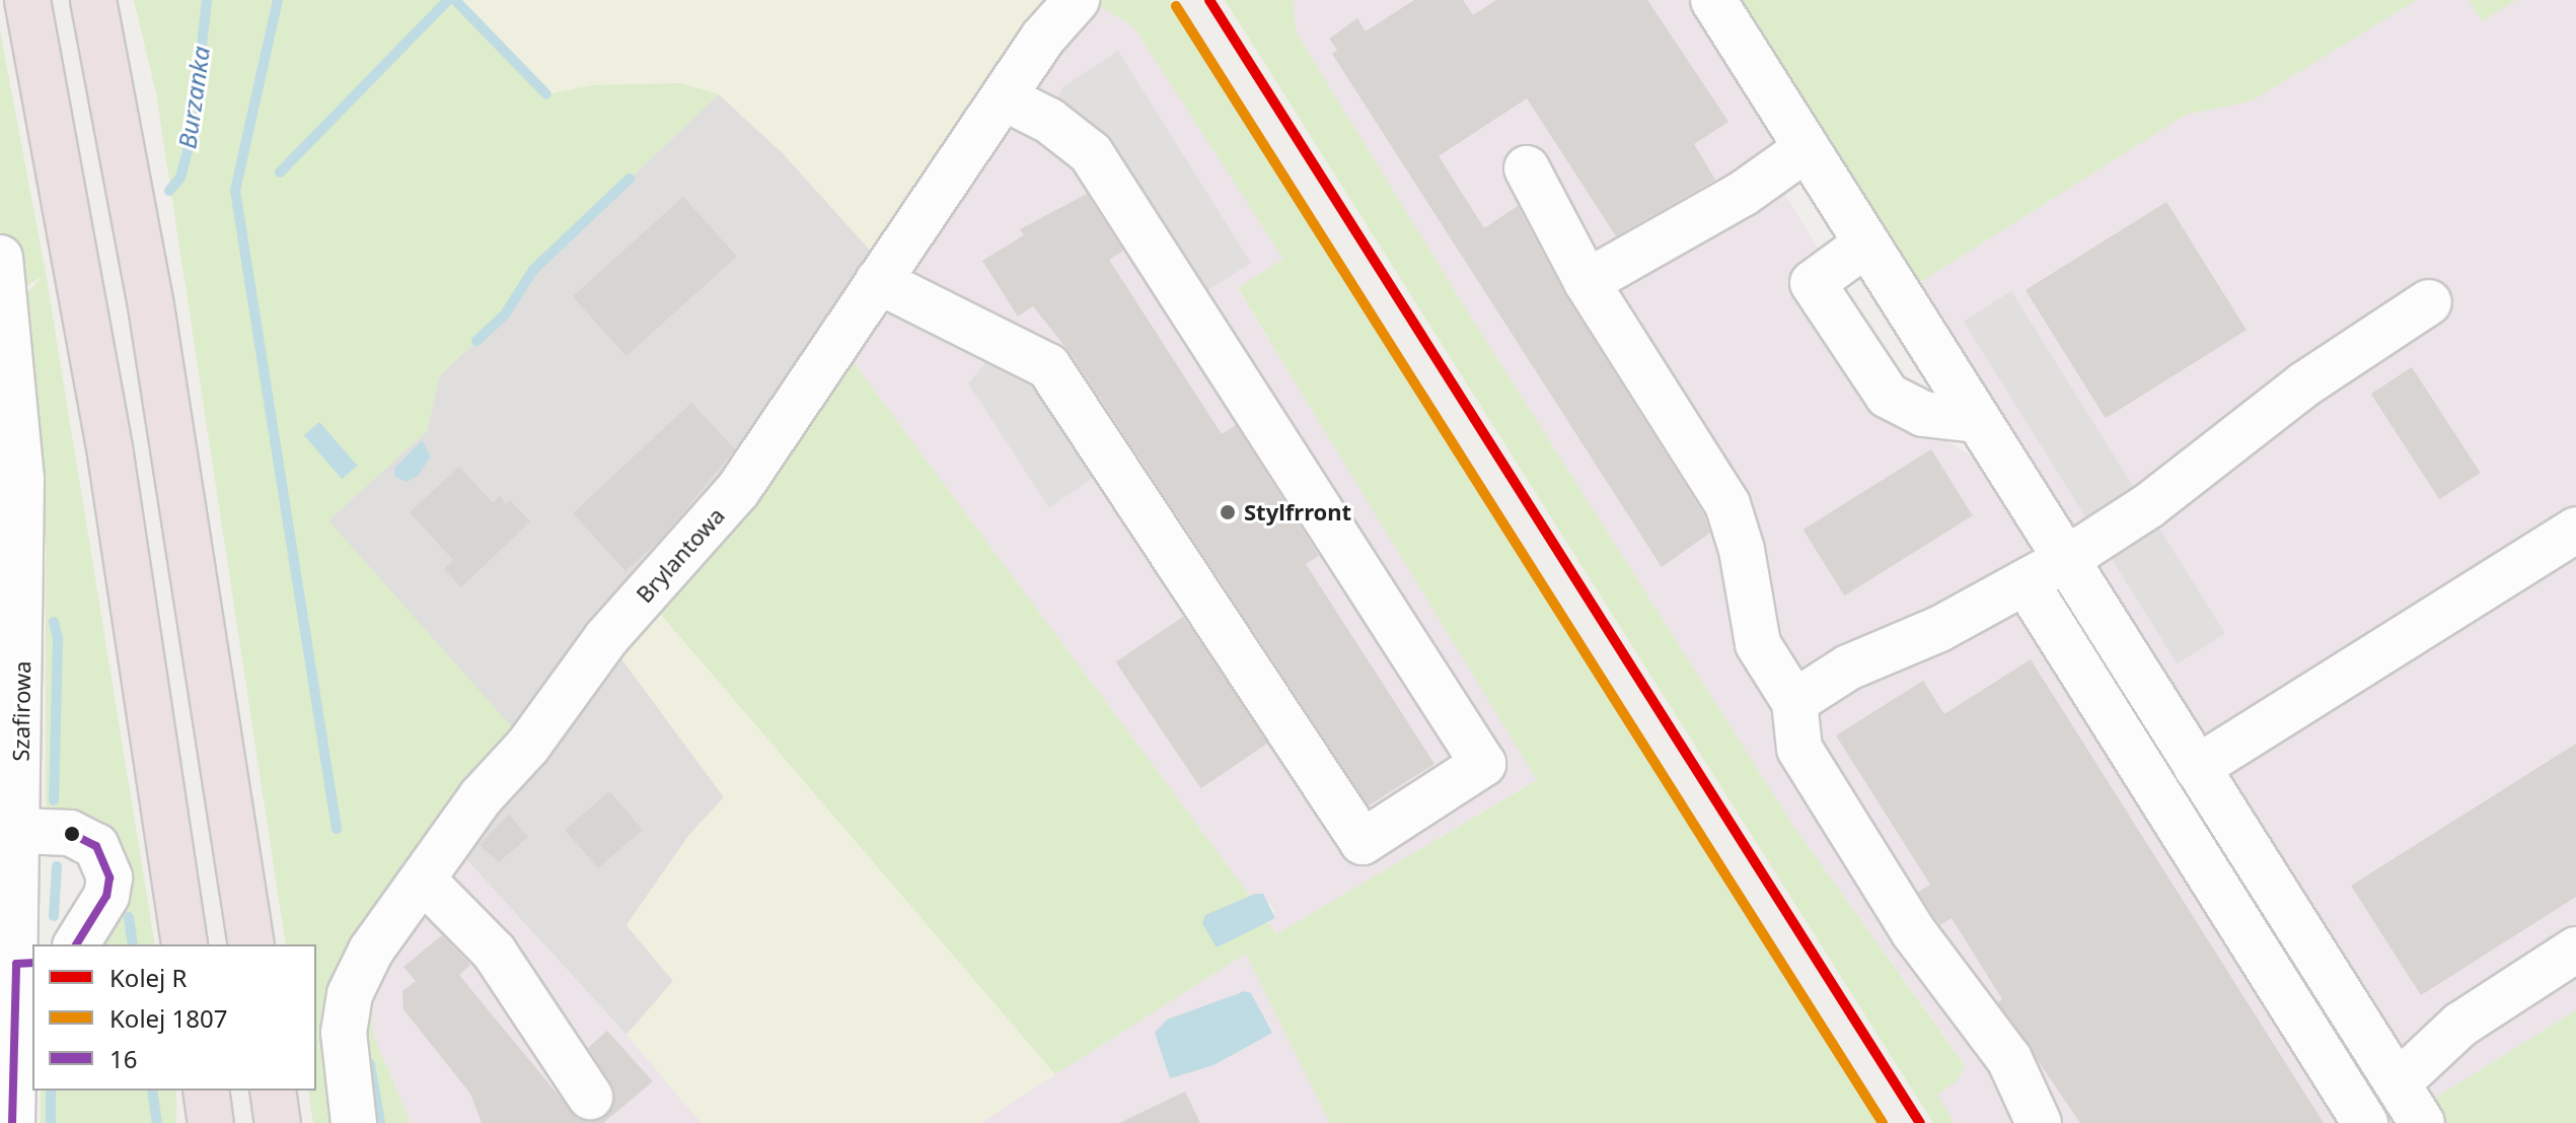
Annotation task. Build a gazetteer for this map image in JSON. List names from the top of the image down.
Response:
{
  "streets": {
    "street": ["Brylantowa", "Szafirowa"]
  },
  "water": ["Burzanka"],
  "places": ["Stylfrront"],
  "lines": ["rail line R", "rail line 1807", "transit line 16"],
  "legend": ["Kolej R", "Kolej 1807", "16"]
}
